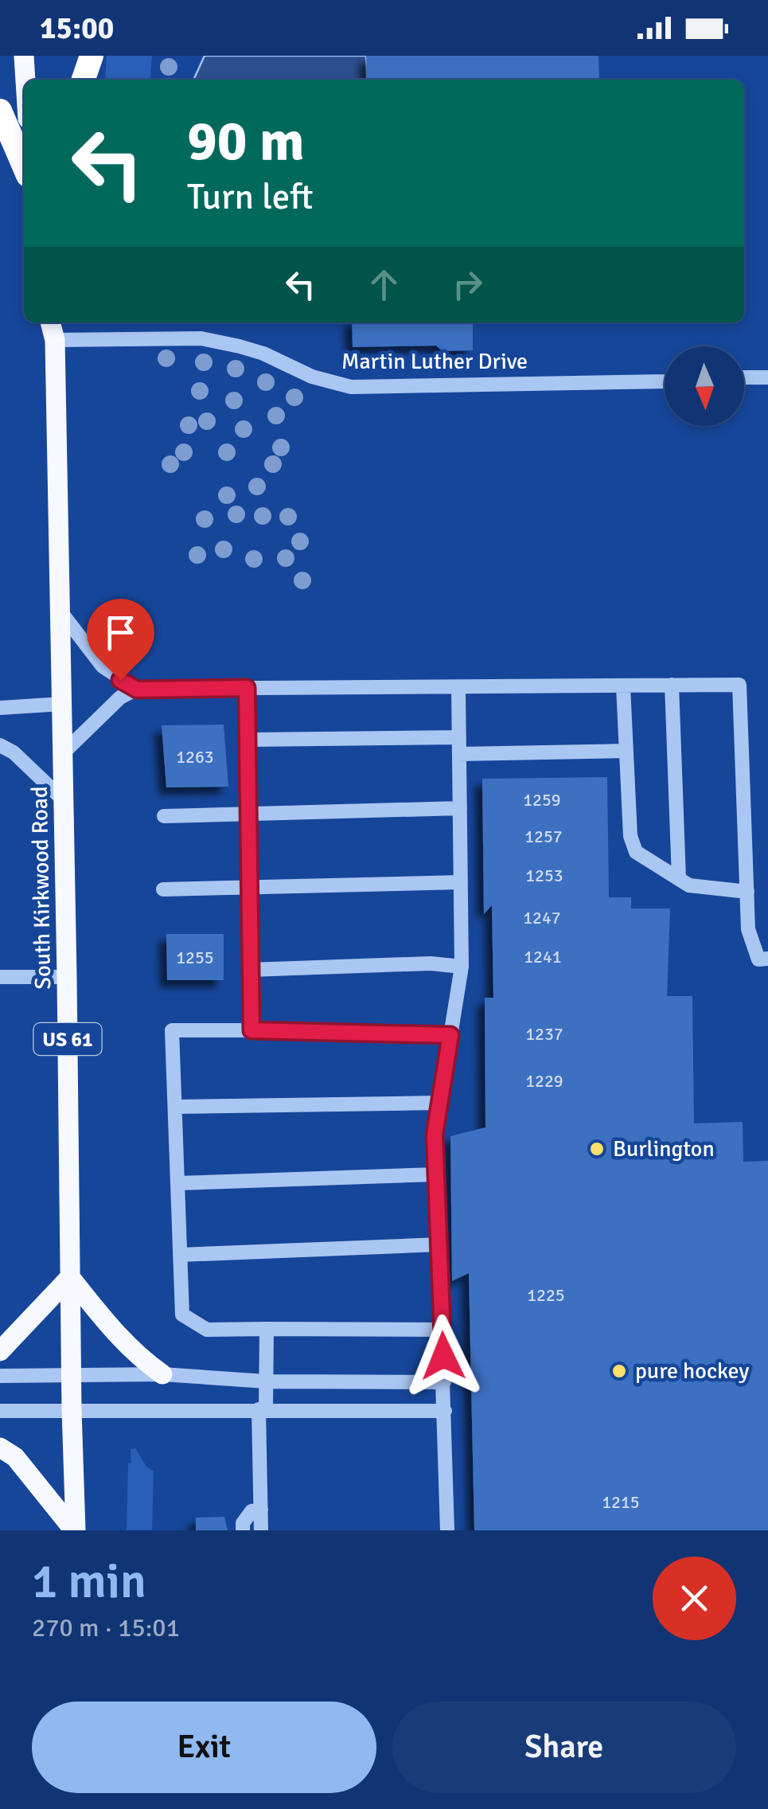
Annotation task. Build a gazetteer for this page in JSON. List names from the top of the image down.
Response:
{
  "streets": {
    "main road": ["South Kirkwood Road", "US 61"],
    "street": ["Martin Luther Drive"]
  },
  "crossings": [
    ["Martin Luther Drive", "South Kirkwood Road"]
  ],
  "places": ["Burlington", "pure hockey"],
  "house_numbers": [
    "1263",
    "1259",
    "1257",
    "1253",
    "1247",
    "1241",
    "1255",
    "1237",
    "1229",
    "1225",
    "1215"
  ],
  "north": "bottom",
  "page": {
    "status": "15:00",
    "turn": ["90 m", "Turn left"],
    "heading": ["1 min", "270 m · 15:01"],
    "buttons": ["Exit", "Share"]
  }
}
